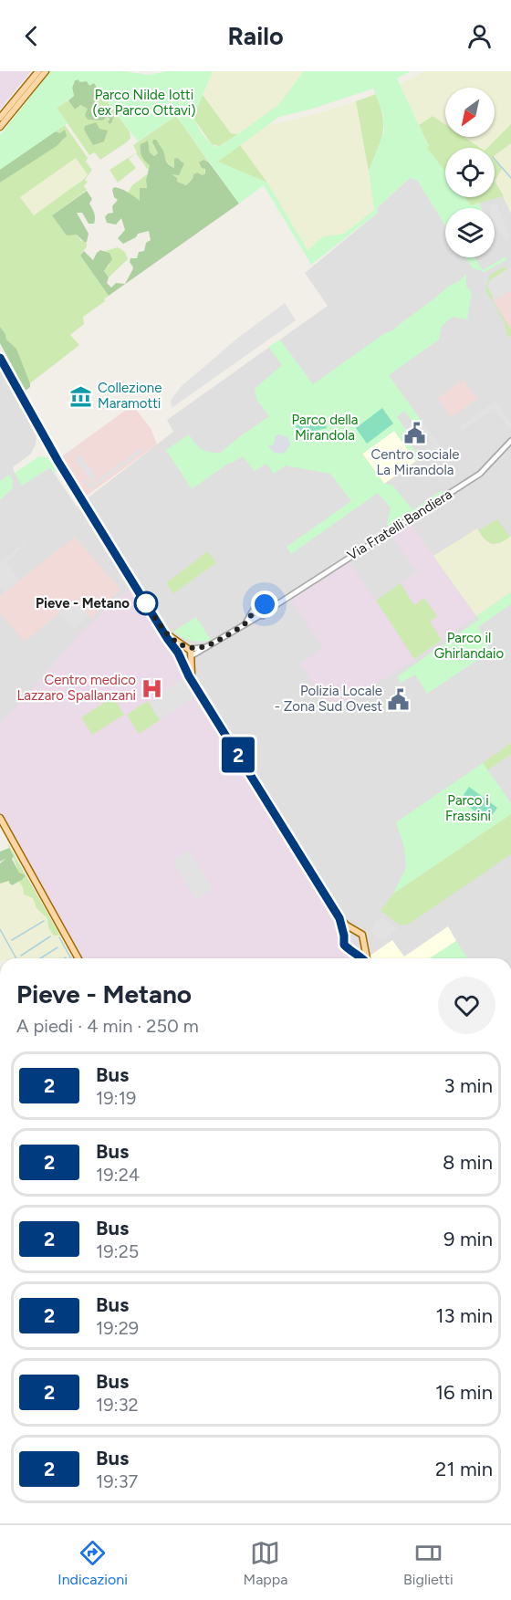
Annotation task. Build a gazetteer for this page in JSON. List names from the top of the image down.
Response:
{
  "streets": {
    "street": ["Via Fratelli Bandiera"]
  },
  "parks": [
    "Parco Nilde Iotti (ex Parco Ottavi)",
    "Parco della Mirandola",
    "Parco il Ghirlandaio",
    "Parco i Frassini"
  ],
  "places": {
    "museum": ["Collezione Maramotti"],
    "public building": ["Centro sociale La Mirandola", "Polizia Locale - Zona Sud Ovest"],
    "other": ["Pieve - Metano"],
    "hospital": ["Centro medico Lazzaro Spallanzani"]
  },
  "lines": ["bus line 2"],
  "north": "bottom left",
  "page": {
    "header": "Railo",
    "on_map": "2",
    "heading": ["Pieve - Metano", "A piedi · 4 min · 250 m"],
    "list": [
      {
        "mark": "2",
        "name": "Bus",
        "note": "19:19",
        "value": "3 min"
      },
      {
        "mark": "2",
        "name": "Bus",
        "note": "19:24",
        "value": "8 min"
      },
      {
        "mark": "2",
        "name": "Bus",
        "note": "19:25",
        "value": "9 min"
      },
      {
        "mark": "2",
        "name": "Bus",
        "note": "19:29",
        "value": "13 min"
      },
      {
        "mark": "2",
        "name": "Bus",
        "note": "19:32",
        "value": "16 min"
      },
      {
        "mark": "2",
        "name": "Bus",
        "note": "19:37",
        "value": "21 min"
      }
    ],
    "tabs": ["Indicazioni", "Mappa", "Biglietti"]
  }
}
